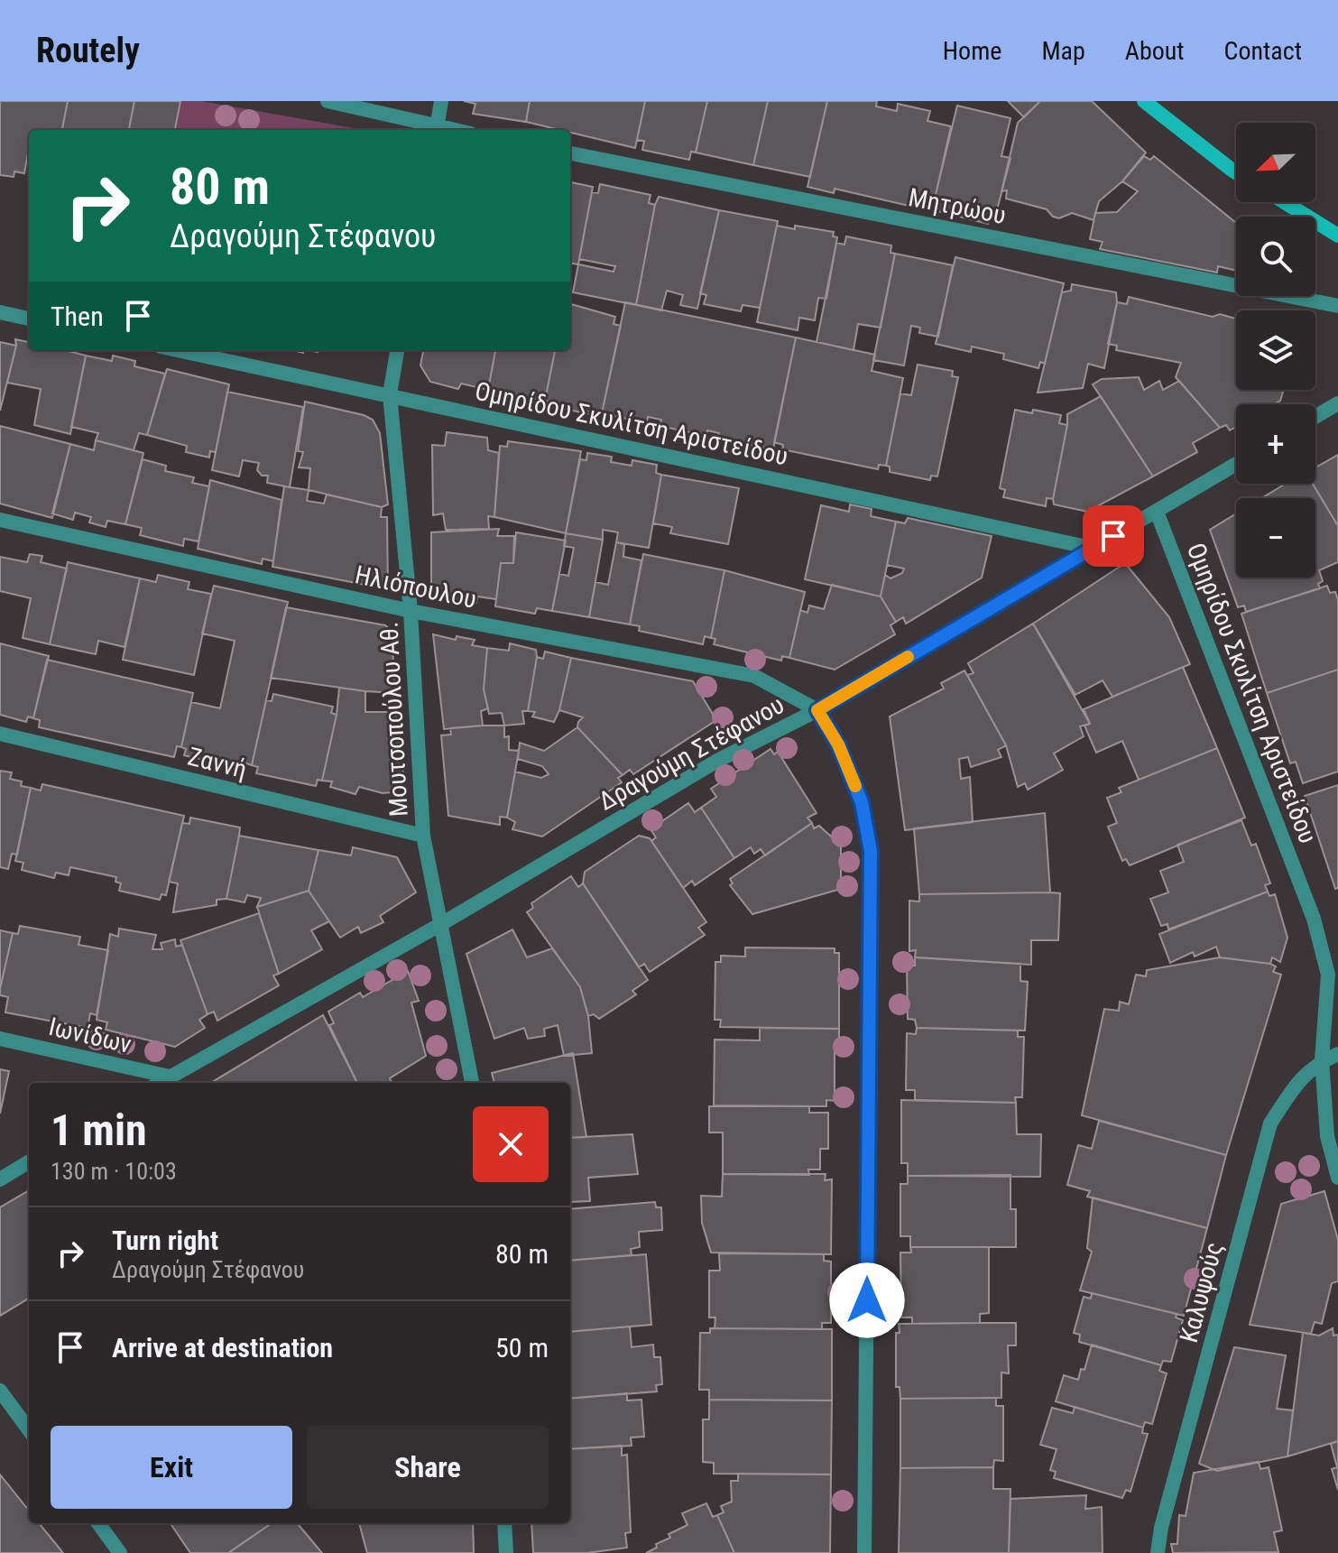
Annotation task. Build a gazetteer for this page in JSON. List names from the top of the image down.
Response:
{
  "streets": {
    "street": [
      "Μητρώου",
      "Ομηρίδου Σκυλίτση Αριστείδου",
      "Ηλιόπουλου",
      "Μουτσοπούλου Αθ.",
      "Δραγούμη Στέφανου",
      "Ζαννή",
      "Ιωνίδων",
      "Καλυψούς"
    ]
  },
  "crossings": [
    ["Ομηρίδου Σκυλίτση Αριστείδου", "Μουτσοπούλου Αθ."],
    ["Ομηρίδου Σκυλίτση Αριστείδου", "Δραγούμη Στέφανου"],
    ["Ομηρίδου Σκυλίτση Αριστείδου", "Καλυψούς"],
    ["Ηλιόπουλου", "Μουτσοπούλου Αθ."],
    ["Ηλιόπουλου", "Δραγούμη Στέφανου"],
    ["Μουτσοπούλου Αθ.", "Δραγούμη Στέφανου"],
    ["Μουτσοπούλου Αθ.", "Ζαννή"],
    ["Δραγούμη Στέφανου", "Ιωνίδων"]
  ],
  "north": "bottom left",
  "page": {
    "header": "Routely",
    "nav": [
      "Home",
      "Map",
      "About",
      "Contact"
    ],
    "map_buttons": ["+", "−"],
    "turn": ["80 m", "Δραγούμη Στέφανου"],
    "then": "Then",
    "heading": ["1 min", "130 m · 10:03"],
    "list": [
      {
        "name": "Turn right",
        "note": "Δραγούμη Στέφανου",
        "value": "80 m"
      },
      {
        "name": "Arrive at destination",
        "value": "50 m"
      }
    ],
    "buttons": ["Exit", "Share"]
  }
}
